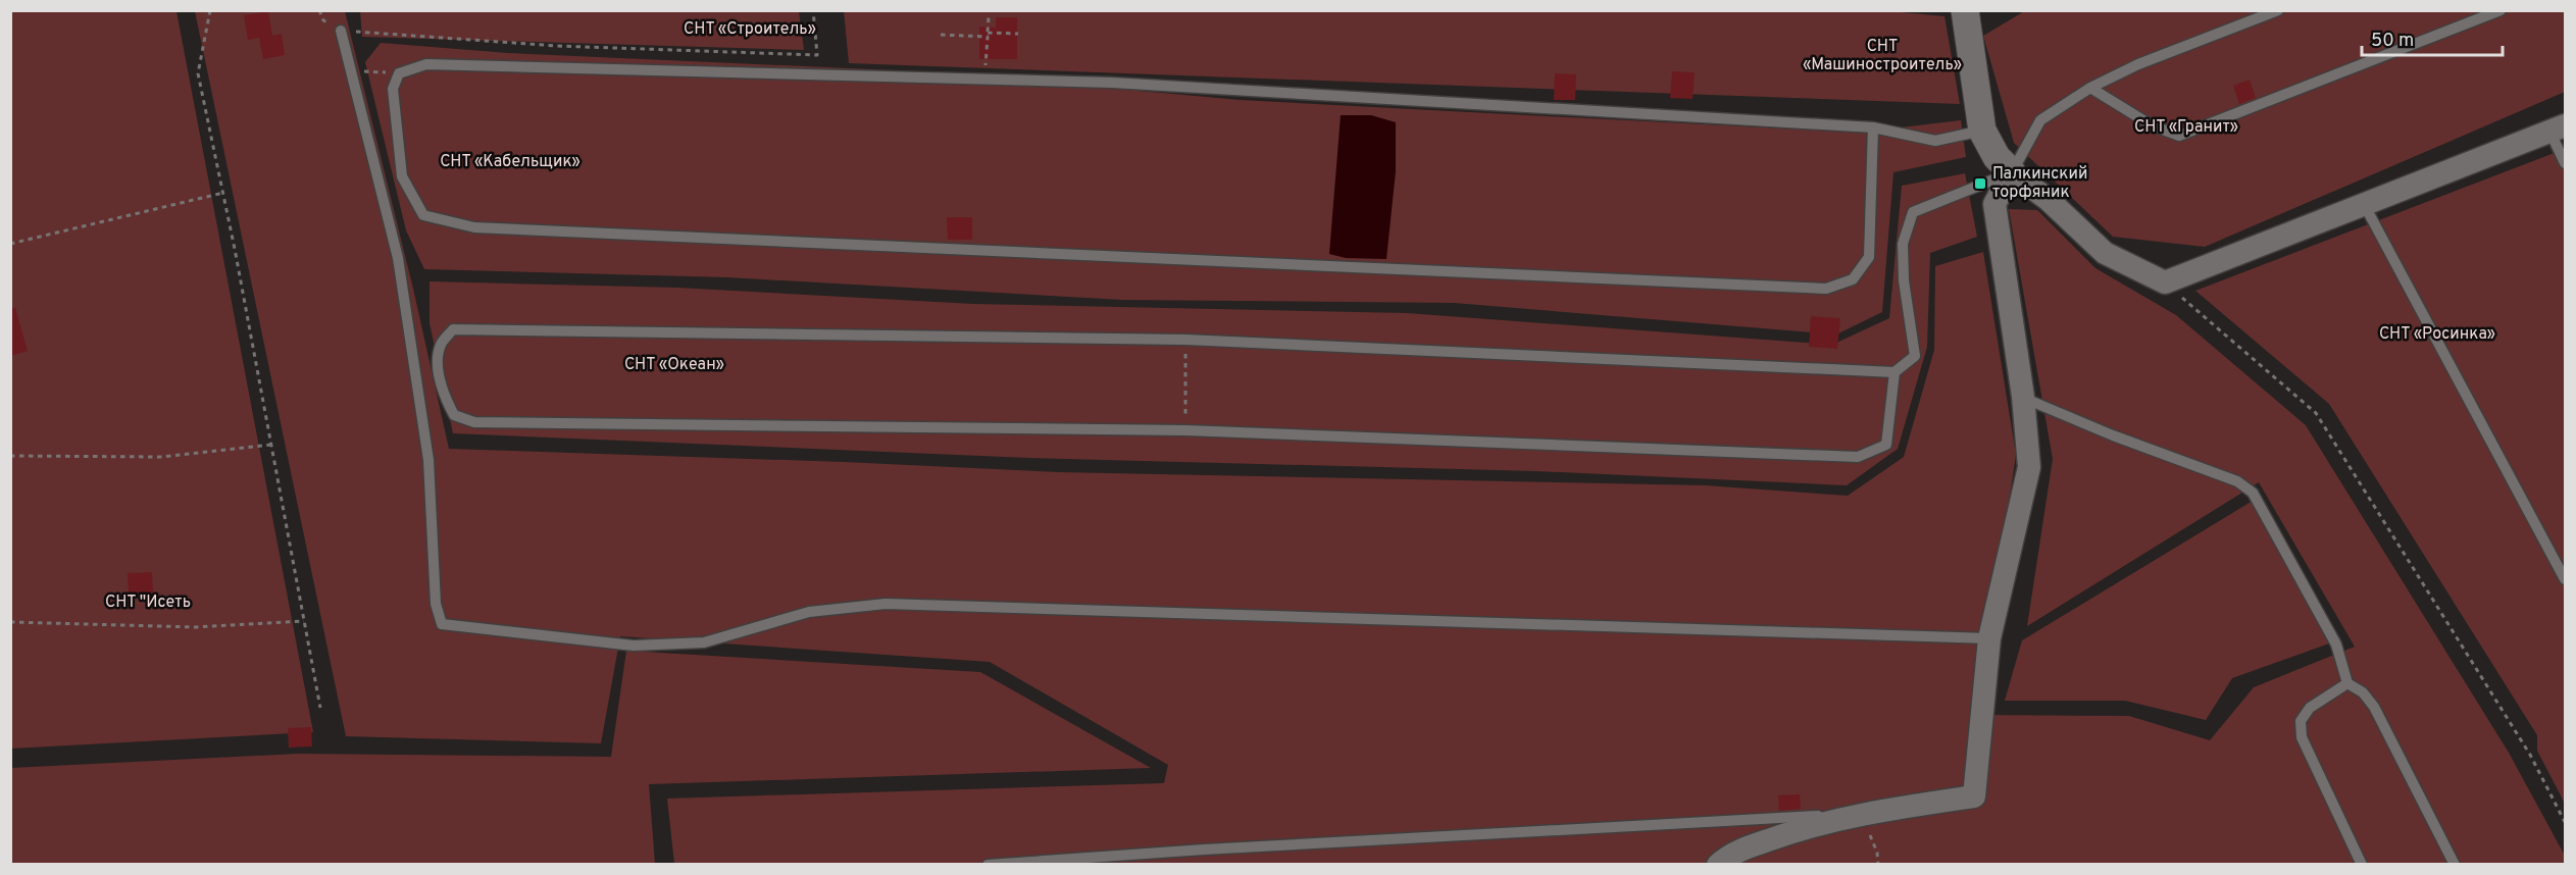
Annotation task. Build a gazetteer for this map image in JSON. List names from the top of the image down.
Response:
{
  "parks": [
    "СНТ «Строитель»",
    "СНТ «Машиностроитель»",
    "СНТ «Гранит»",
    "СНТ «Кабельщик»",
    "СНТ «Росинка»",
    "СНТ «Океан»",
    "СНТ \"Исеть"
  ],
  "places": {
    "transit": ["Палкинский торфяник"]
  },
  "scale_bar": "50 m"
}
